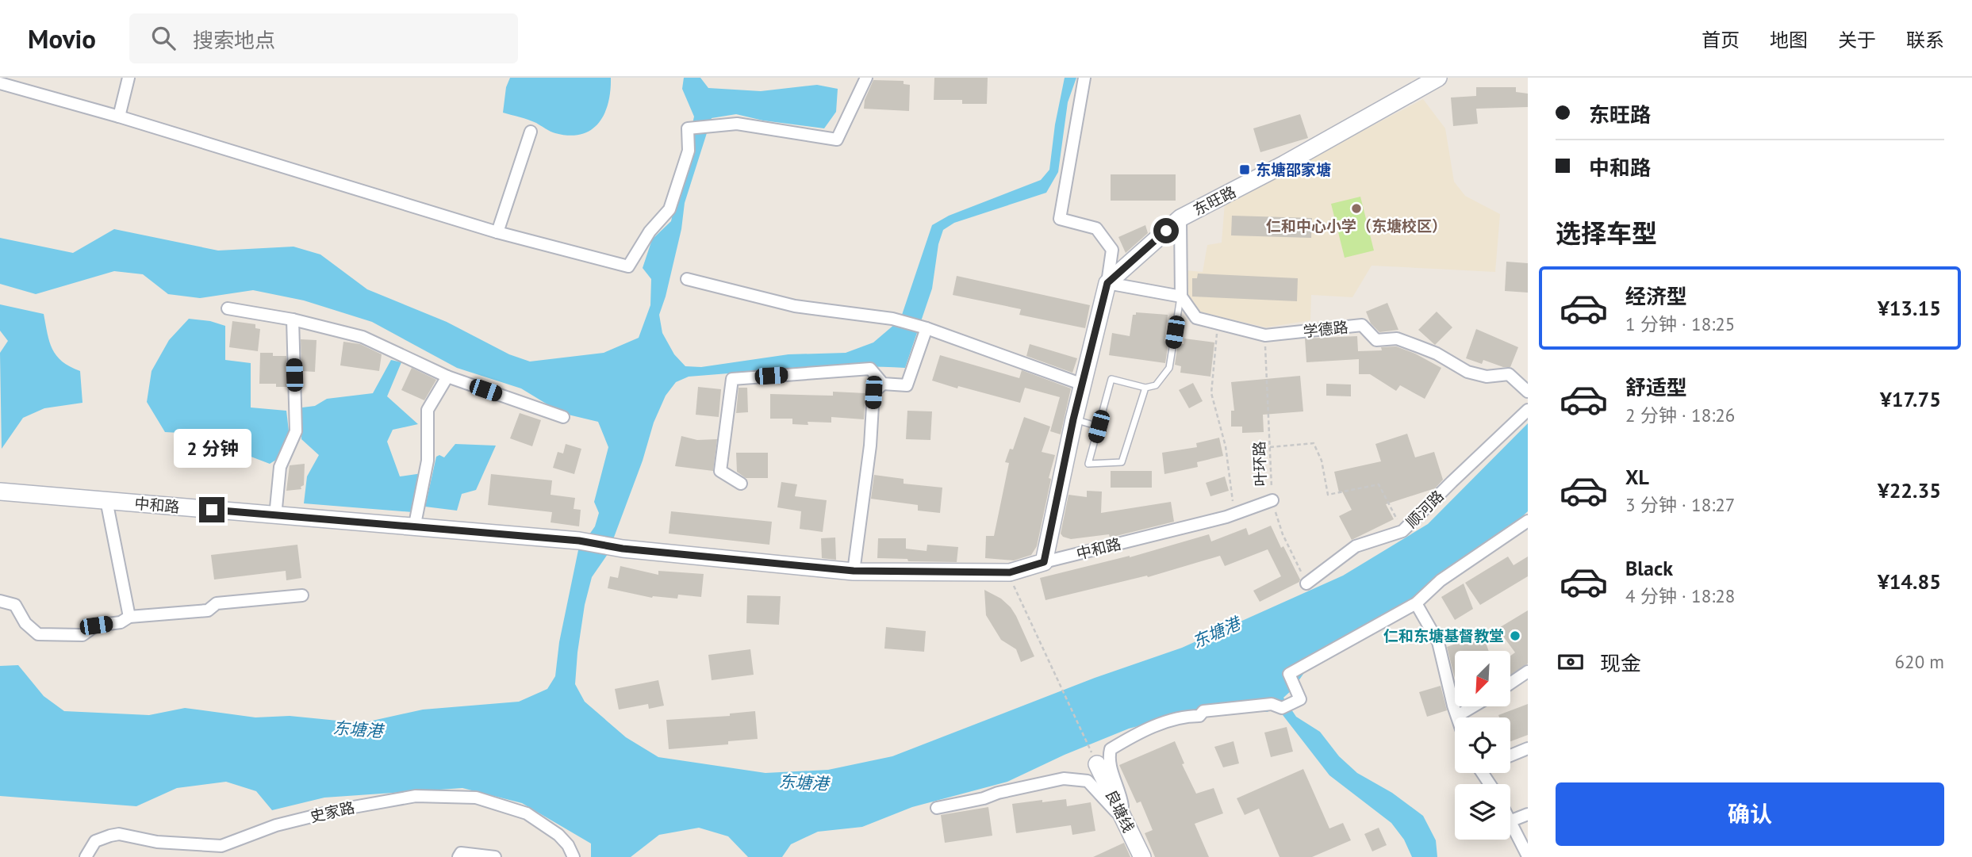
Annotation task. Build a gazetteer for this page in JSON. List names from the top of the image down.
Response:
{
  "streets": {
    "street": [
      "东旺路",
      "学德路",
      "中和路",
      "顺河路",
      "良塘线",
      "史家路"
    ],
    "path": ["叶环路"]
  },
  "crossings": [
    ["学德路", "叶环路"],
    ["叶环路", "中和路"],
    ["叶环路", "顺河路"]
  ],
  "water": ["东塘港"],
  "places": {
    "transit": ["东塘邵家塘"],
    "other": ["仁和中心小学（东塘校区）", "仁和东塘基督教堂"]
  },
  "north": "bottom left",
  "page": {
    "header": "Movio",
    "search": "搜索地点",
    "nav": [
      "首页",
      "地图",
      "关于",
      "联系"
    ],
    "banner": ["东旺路", "中和路"],
    "heading": "选择车型",
    "list": [
      {
        "name": "经济型",
        "note": "1 分钟 · 18:25",
        "value": "¥13.15"
      },
      {
        "name": "舒适型",
        "note": "2 分钟 · 18:26",
        "value": "¥17.75"
      },
      {
        "name": "XL",
        "note": "3 分钟 · 18:27",
        "value": "¥22.35"
      },
      {
        "name": "Black",
        "note": "4 分钟 · 18:28",
        "value": "¥14.85"
      }
    ],
    "bubble": "2 分钟",
    "pay": ["现金", "620 m"],
    "buttons": "确认"
  }
}
